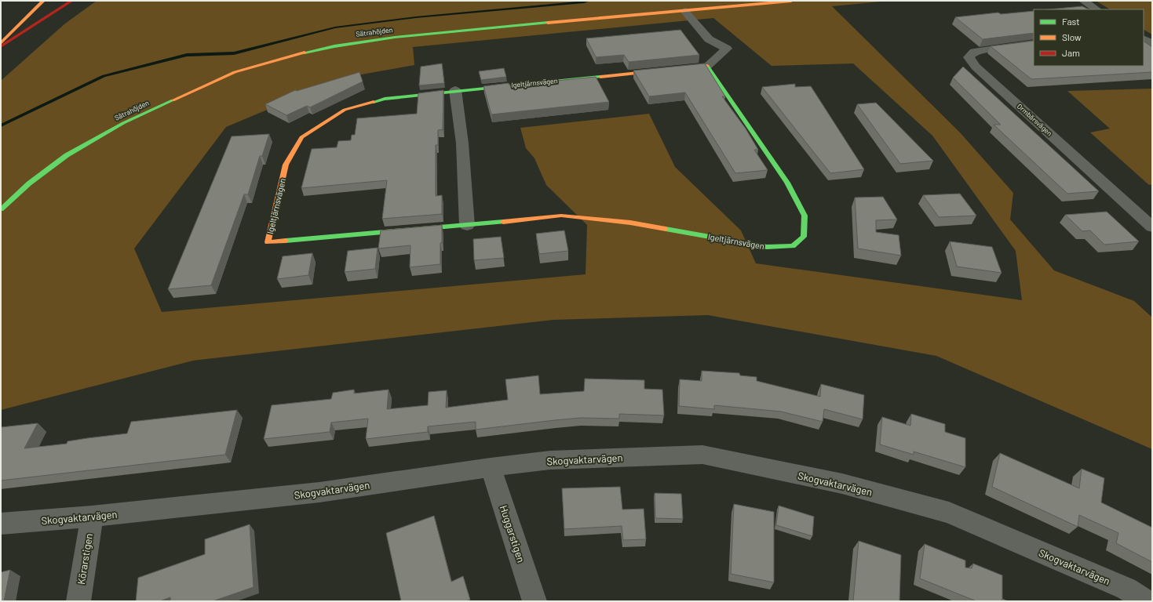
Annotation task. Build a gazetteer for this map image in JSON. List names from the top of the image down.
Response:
{
  "streets": {
    "main road": ["Sätrahöjden", "Igeltjärnsvägen"],
    "street": [
      "Ormbärsvägen",
      "Skogvaktarvägen",
      "Huggarstigen",
      "Körarstigen"
    ]
  },
  "crossings": [
    ["Skogvaktarvägen", "Huggarstigen"],
    ["Skogvaktarvägen", "Körarstigen"]
  ],
  "legend": ["Fast", "Slow", "Jam"]
}
